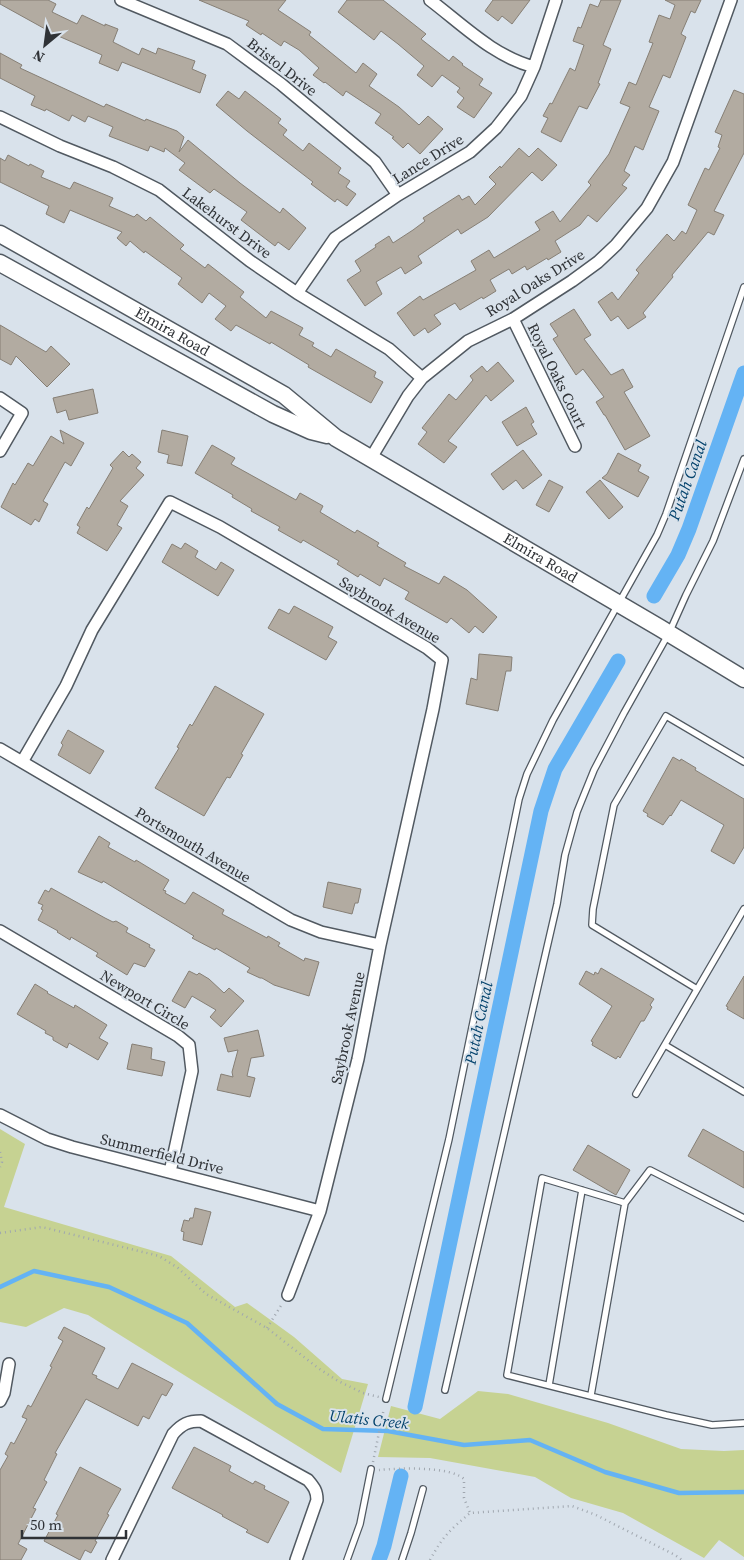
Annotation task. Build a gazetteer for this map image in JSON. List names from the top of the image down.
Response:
{
  "streets": {
    "main road": ["Elmira Road"],
    "street": [
      "Bristol Drive",
      "Lance Drive",
      "Lakehurst Drive",
      "Royal Oaks Drive",
      "Royal Oaks Court",
      "Saybrook Avenue",
      "Portsmouth Avenue",
      "Newport Circle",
      "Summerfield Drive"
    ]
  },
  "crossings": [
    ["Bristol Drive", "Lance Drive"],
    ["Lance Drive", "Lakehurst Drive"],
    ["Lakehurst Drive", "Royal Oaks Drive"],
    ["Royal Oaks Drive", "Elmira Road"],
    ["Royal Oaks Drive", "Royal Oaks Court"],
    ["Saybrook Avenue", "Portsmouth Avenue"],
    ["Saybrook Avenue", "Summerfield Drive"],
    ["Newport Circle", "Summerfield Drive"]
  ],
  "water": ["Putah Canal", "Ulatis Creek"],
  "scale_bar": "50 m",
  "north": "bottom left"
}
